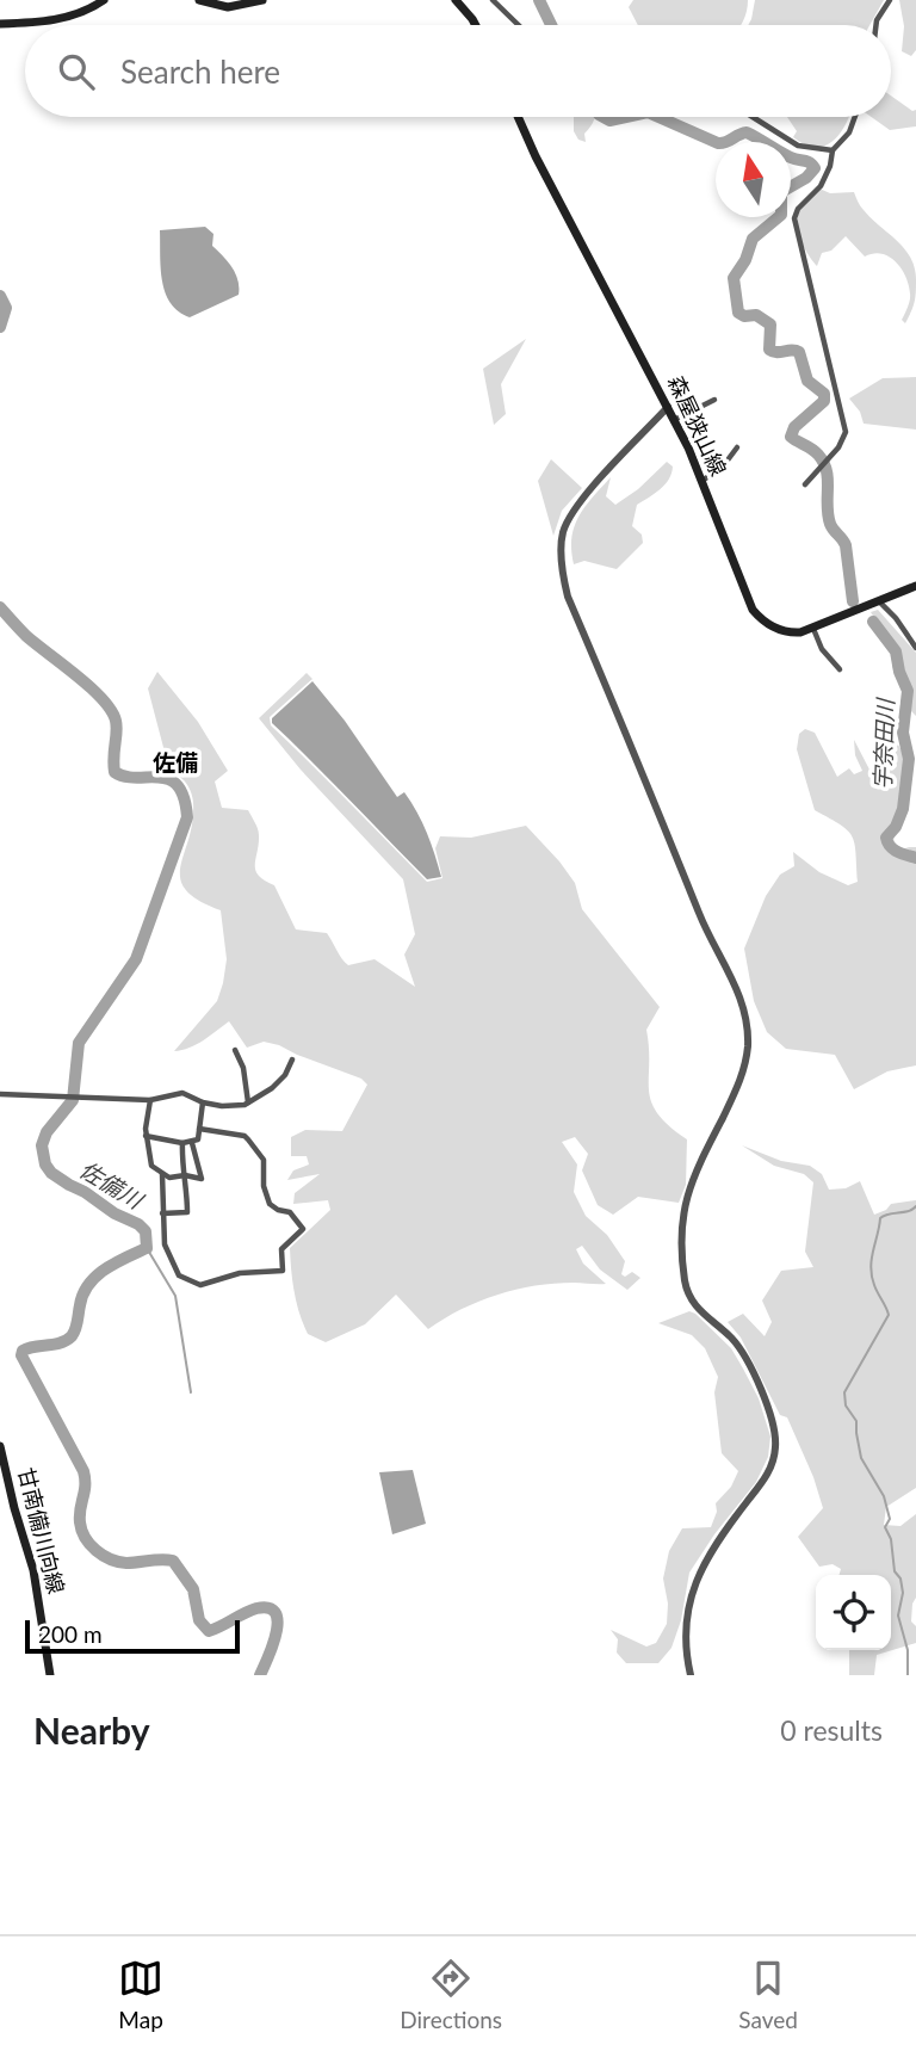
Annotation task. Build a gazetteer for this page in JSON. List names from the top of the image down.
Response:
{
  "streets": {
    "main road": ["森屋狭山線", "甘南備川向線"]
  },
  "districts": ["佐備"],
  "water": ["宇奈田川", "佐備川"],
  "scale_bar": "200 m",
  "north": "top",
  "page": {
    "search": "Search here",
    "scale": "200 m",
    "heading": ["Nearby", "0 results"],
    "nav": ["Map", "Directions", "Saved"]
  }
}
